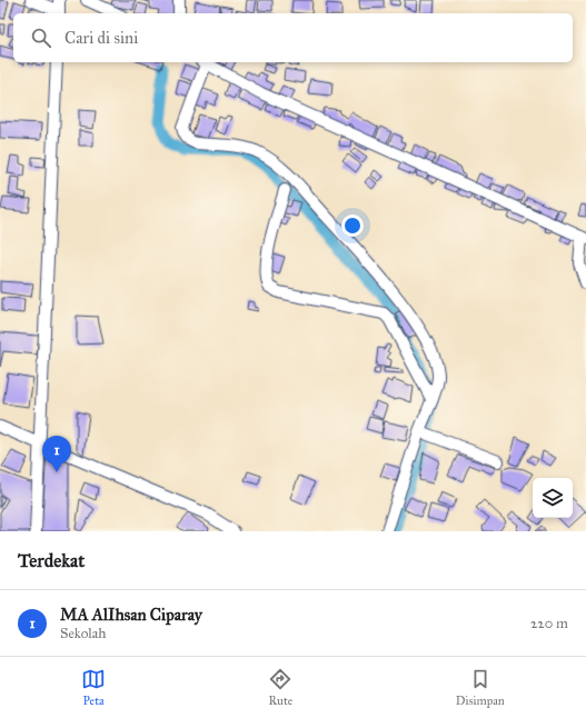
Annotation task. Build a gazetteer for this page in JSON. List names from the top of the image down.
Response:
{
  "page": {
    "search": "Cari di sini",
    "pins": "1",
    "heading": "Terdekat",
    "list": [
      {
        "mark": "1",
        "name": "MA AlIhsan Ciparay",
        "note": "Sekolah",
        "value": "220 m"
      }
    ],
    "nav": ["Peta", "Rute", "Disimpan"]
  }
}
